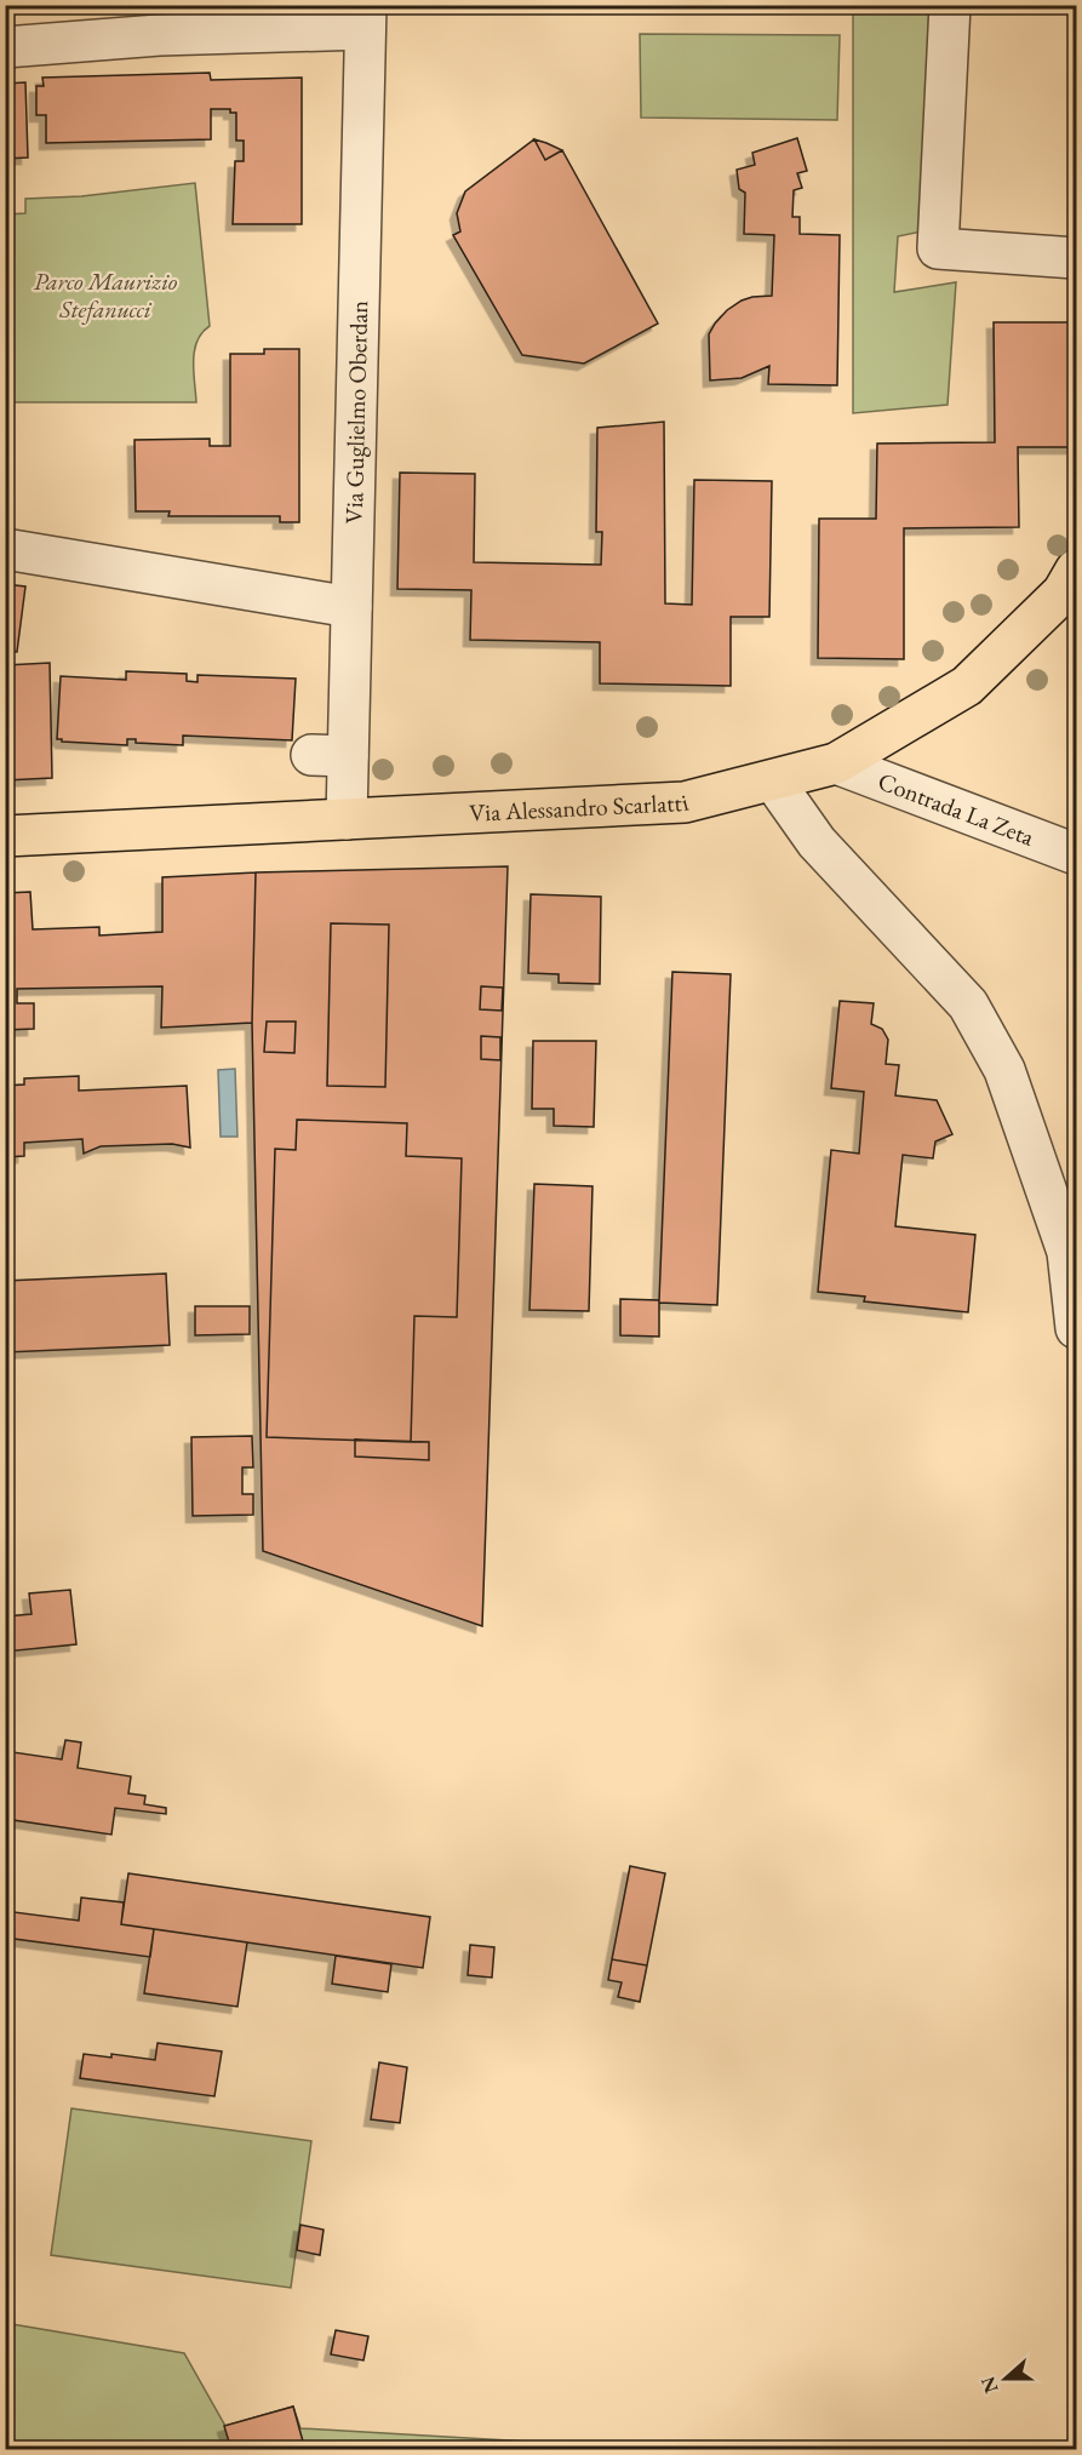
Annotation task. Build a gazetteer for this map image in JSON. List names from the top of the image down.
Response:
{
  "streets": {
    "main road": ["Via Alessandro Scarlatti"],
    "street": ["Via Guglielmo Oberdan", "Contrada La Zeta"]
  },
  "crossings": [
    ["Via Guglielmo Oberdan", "Via Alessandro Scarlatti"],
    ["Via Alessandro Scarlatti", "Contrada La Zeta"]
  ],
  "parks": ["Parco Maurizio Stefanucci"],
  "north": "left"
}
